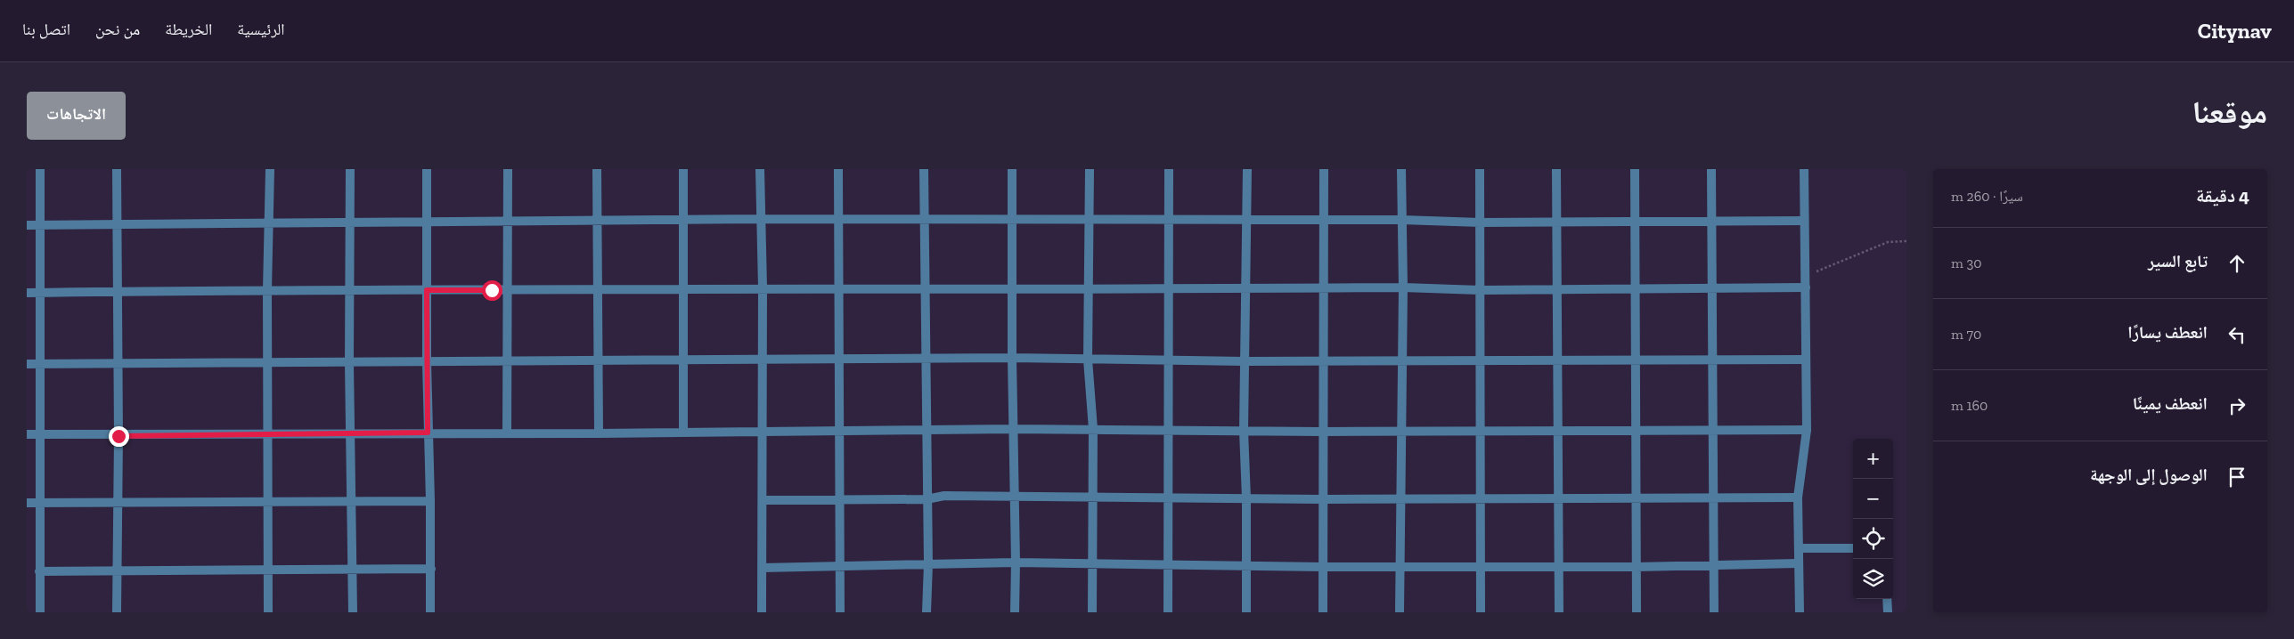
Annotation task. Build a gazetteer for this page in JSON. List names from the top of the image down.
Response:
{
  "page": {
    "header": "Citynav",
    "nav": [
      "الرئيسية",
      "الخريطة",
      "من نحن",
      "اتصل بنا"
    ],
    "title": "موقعنا",
    "buttons": "الاتجاهات",
    "heading": ["4 دقيقة", "سيرًا · 260 m"],
    "list": [
      ["تابع السير", "30 m"],
      ["انعطف يسارًا", "70 m"],
      ["انعطف يمينًا", "160 m"],
      "الوصول إلى الوجهة"
    ],
    "map_buttons": ["+", "−"]
  }
}
